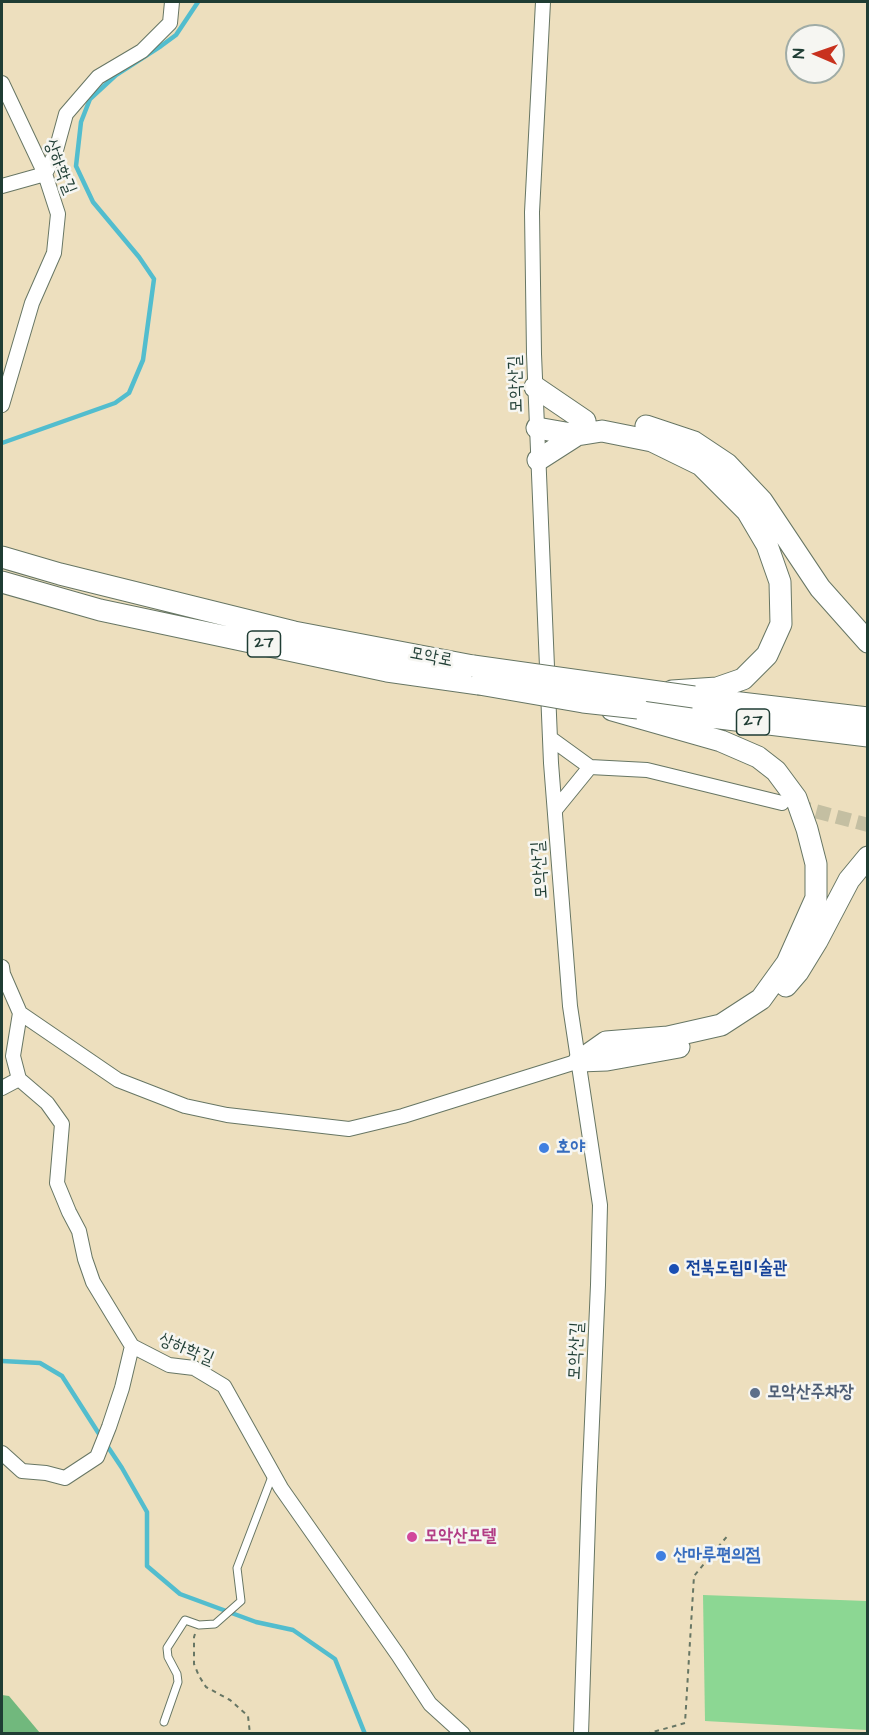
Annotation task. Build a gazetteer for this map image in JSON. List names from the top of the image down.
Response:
{
  "streets": {
    "main road": ["27", "모악로"],
    "street": ["상하학길", "모악산길"]
  },
  "places": [
    "호야",
    "전북도립미술관",
    "모악산주차장",
    "모악산모텔",
    "산마루편의점"
  ],
  "north": "left"
}
